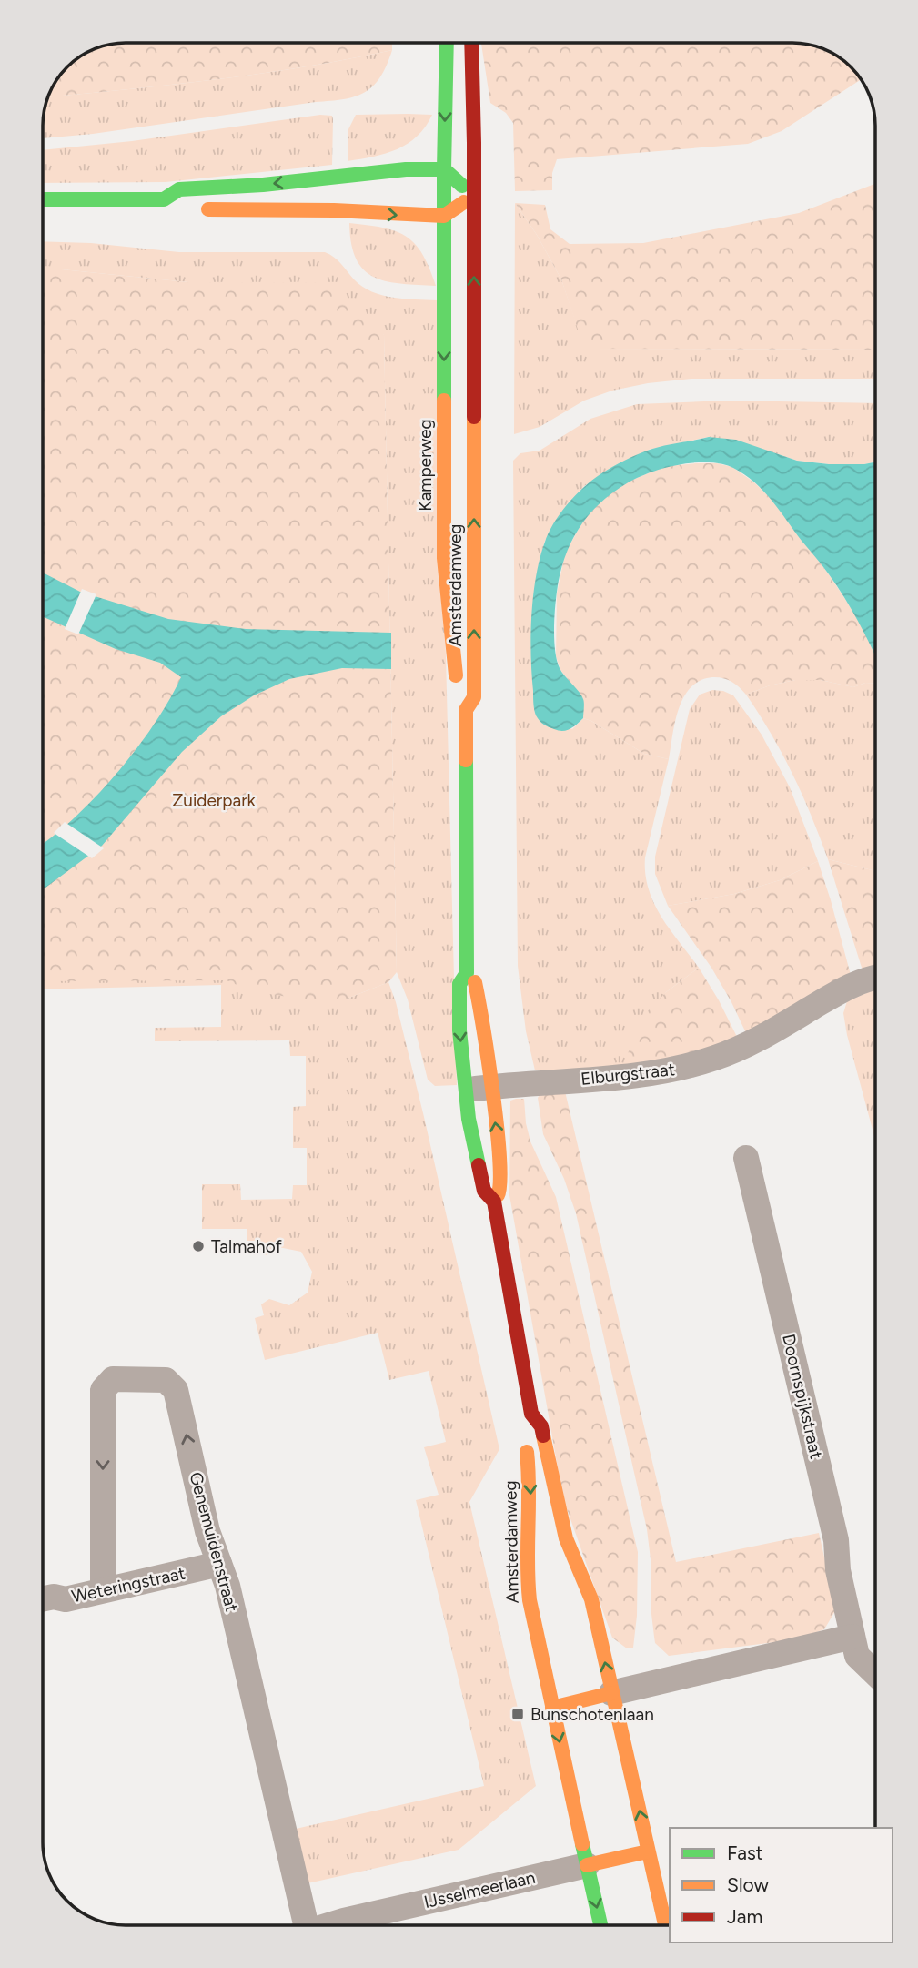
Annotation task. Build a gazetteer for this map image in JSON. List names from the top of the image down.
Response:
{
  "streets": {
    "main road": ["Kamperweg", "Amsterdamweg"],
    "street": [
      "Elburgstraat",
      "Doornspijkstraat",
      "Genemuidenstraat",
      "Weteringstraat",
      "IJsselmeerlaan"
    ]
  },
  "crossings": [
    ["Kamperweg", "Amsterdamweg"],
    ["Amsterdamweg", "Elburgstraat"],
    ["Amsterdamweg", "IJsselmeerlaan"],
    ["Genemuidenstraat", "Weteringstraat"]
  ],
  "one_way": ["Kamperweg"],
  "parks": ["Zuiderpark"],
  "places": {
    "other": ["Talmahof"],
    "transit": ["Bunschotenlaan"]
  },
  "legend": ["Fast", "Slow", "Jam"]
}
